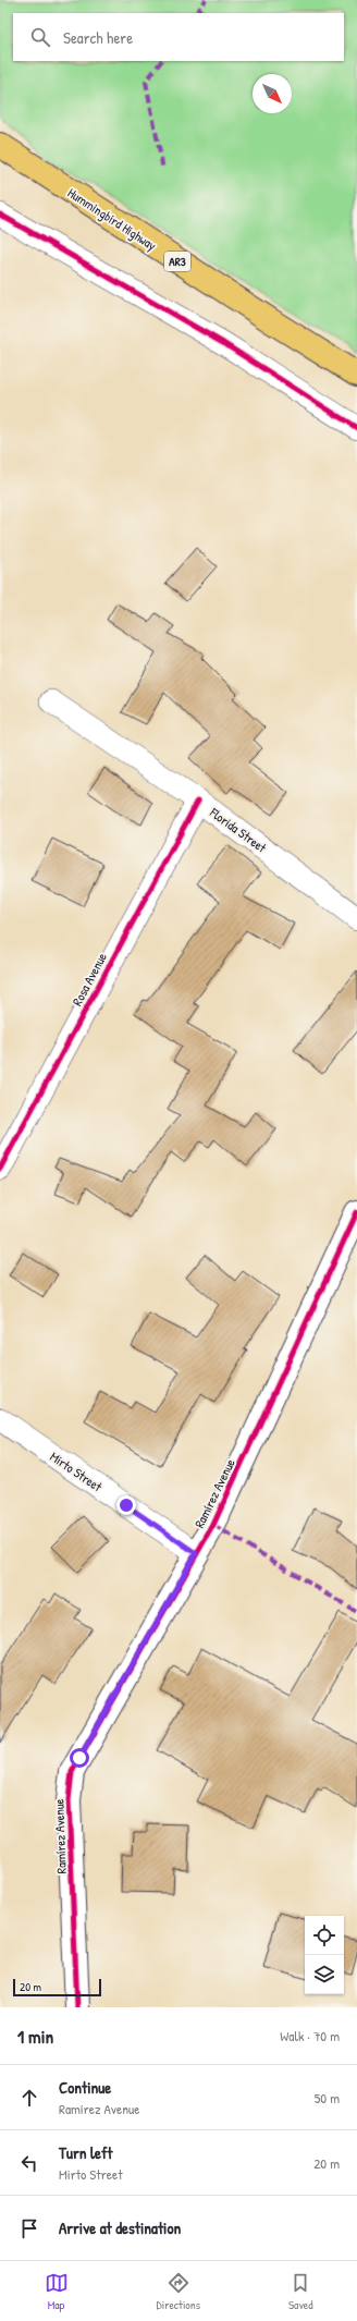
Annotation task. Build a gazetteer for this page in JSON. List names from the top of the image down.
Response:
{
  "streets": {
    "main road": ["Hummingbird Highway", "AR3"],
    "street": [
      "Florida Street",
      "Rosa Avenue",
      "Mirto Street",
      "Ramírez Avenue"
    ]
  },
  "crossings": [
    ["Florida Street", "Rosa Avenue"],
    ["Mirto Street", "Ramírez Avenue"]
  ],
  "scale_bar": "20 m",
  "north": "bottom right",
  "page": {
    "search": "Search here",
    "scale": "20 m",
    "heading": ["1 min", "Walk · 70 m"],
    "list": [
      ["Continue", "Ramírez Avenue", "50 m"],
      ["Turn left", "Mirto Street", "20 m"],
      "Arrive at destination"
    ],
    "nav": ["Map", "Directions", "Saved"]
  }
}
